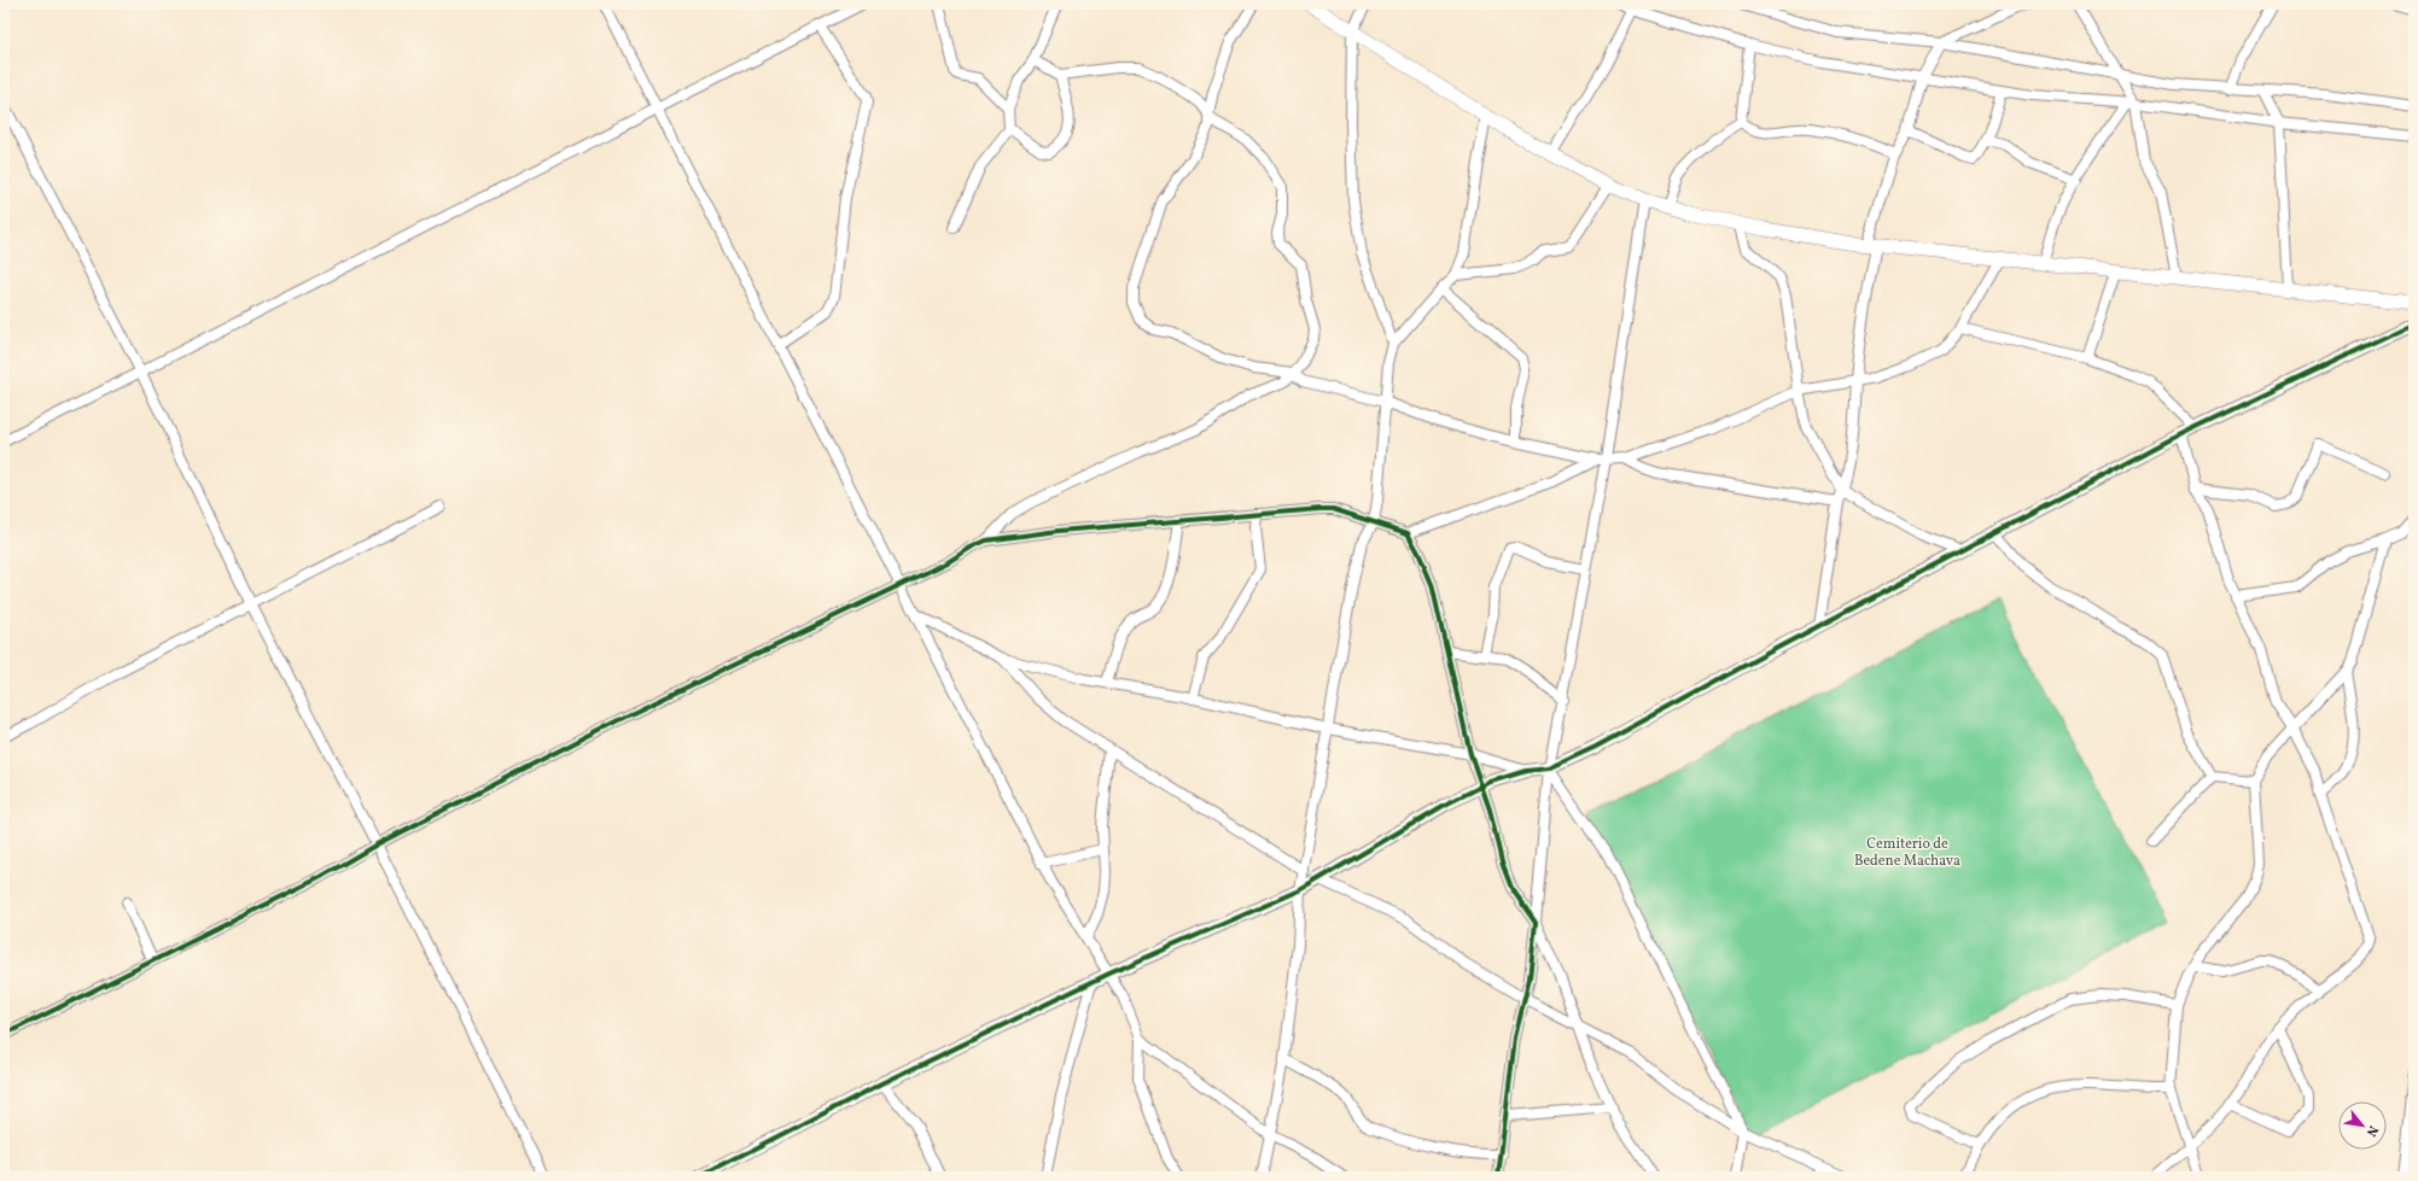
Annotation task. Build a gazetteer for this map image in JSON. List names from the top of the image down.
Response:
{
  "parks": ["Cemiterio de Bedene Machava"],
  "north": "bottom right"
}
